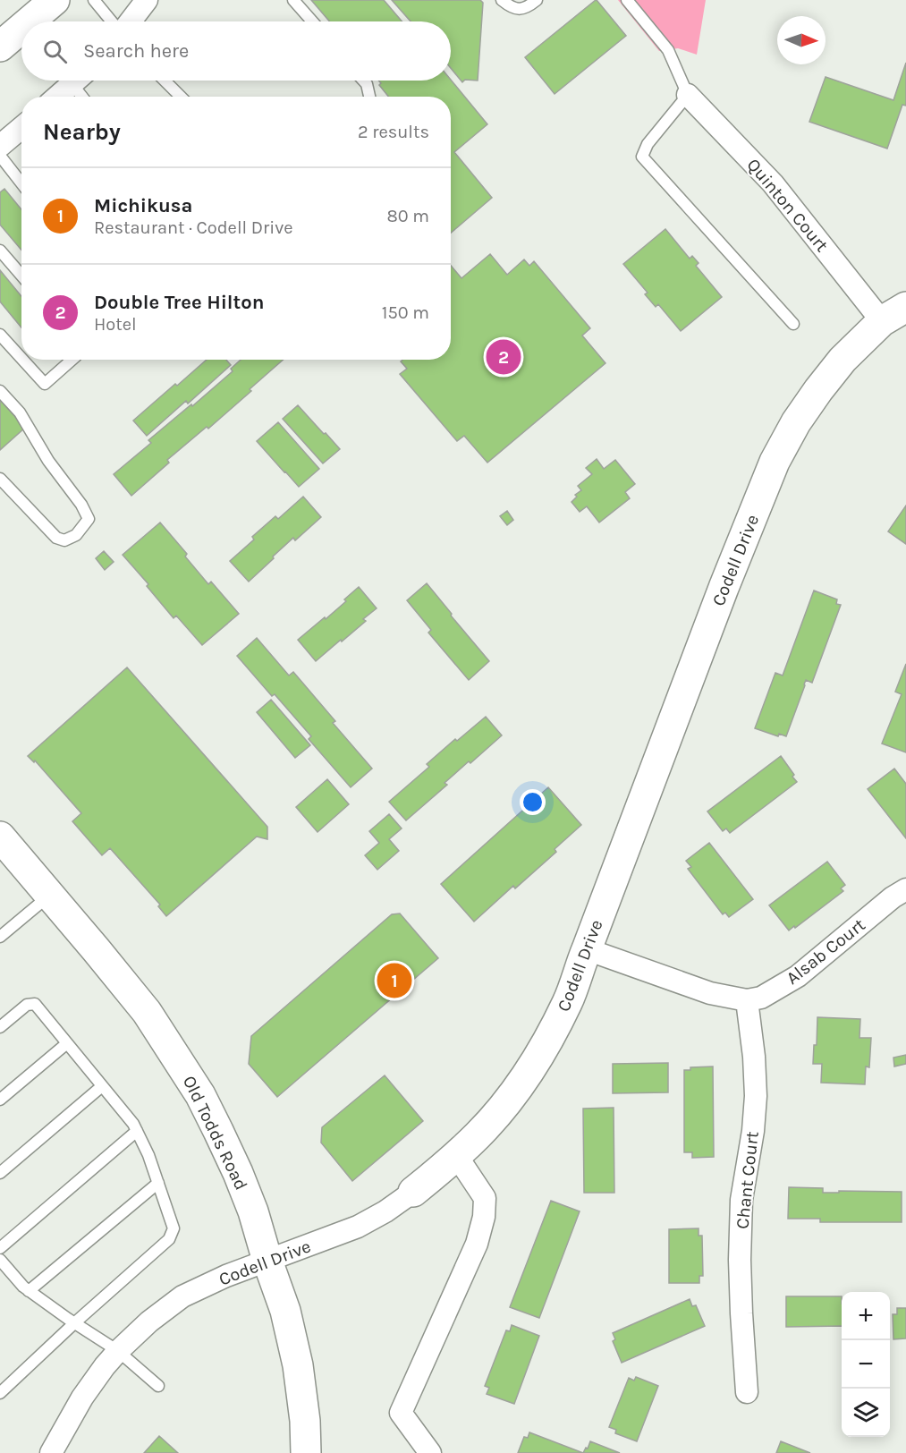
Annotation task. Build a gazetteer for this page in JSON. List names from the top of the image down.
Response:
{
  "streets": {
    "main road": ["Codell Drive", "Old Todds Road"],
    "street": ["Quinton Court", "Alsab Court", "Chant Court"]
  },
  "crossings": [
    ["Quinton Court", "Codell Drive"],
    ["Codell Drive", "Old Todds Road"],
    ["Alsab Court", "Chant Court"]
  ],
  "north": "right",
  "page": {
    "search": "Search here",
    "heading": ["Nearby", "2 results"],
    "list": [
      {
        "mark": "1",
        "name": "Michikusa",
        "note": "Restaurant · Codell Drive",
        "value": "80 m"
      },
      {
        "mark": "2",
        "name": "Double Tree Hilton",
        "note": "Hotel",
        "value": "150 m"
      }
    ],
    "pins": ["2", "1"],
    "map_buttons": ["+", "−"]
  }
}
